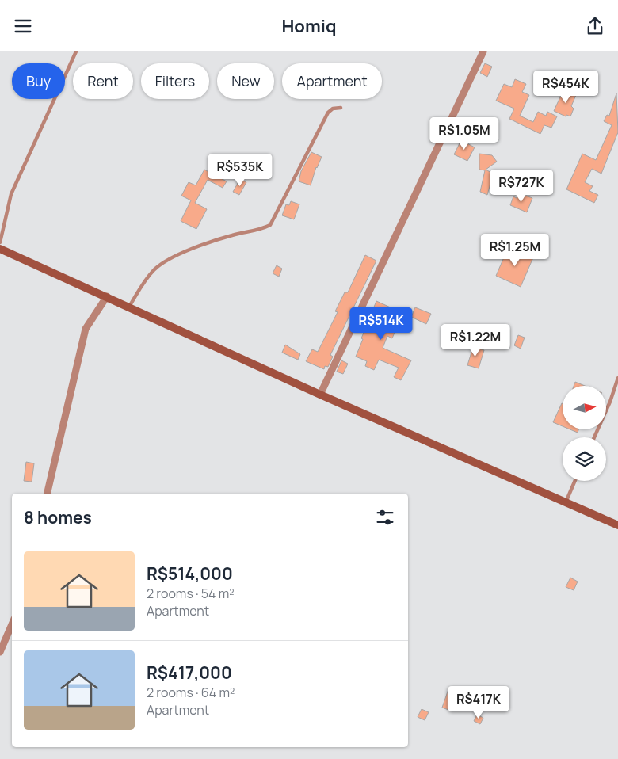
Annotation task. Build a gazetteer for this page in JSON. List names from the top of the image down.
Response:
{
  "north": "right",
  "page": {
    "header": "Homiq",
    "chip": [
      "Buy",
      "Rent",
      "Filters",
      "New",
      "Apartment"
    ],
    "price": [
      "R$454K",
      "R$1.05M",
      "R$535K",
      "R$727K",
      "R$1.25M",
      "R$514K",
      "R$1.22M",
      "R$417K"
    ],
    "heading": "8 homes",
    "list": [
      {
        "name": "R$514,000",
        "note": "2 rooms · 54 m² · Apartment"
      },
      {
        "name": "R$417,000",
        "note": "2 rooms · 64 m² · Apartment"
      }
    ]
  }
}
